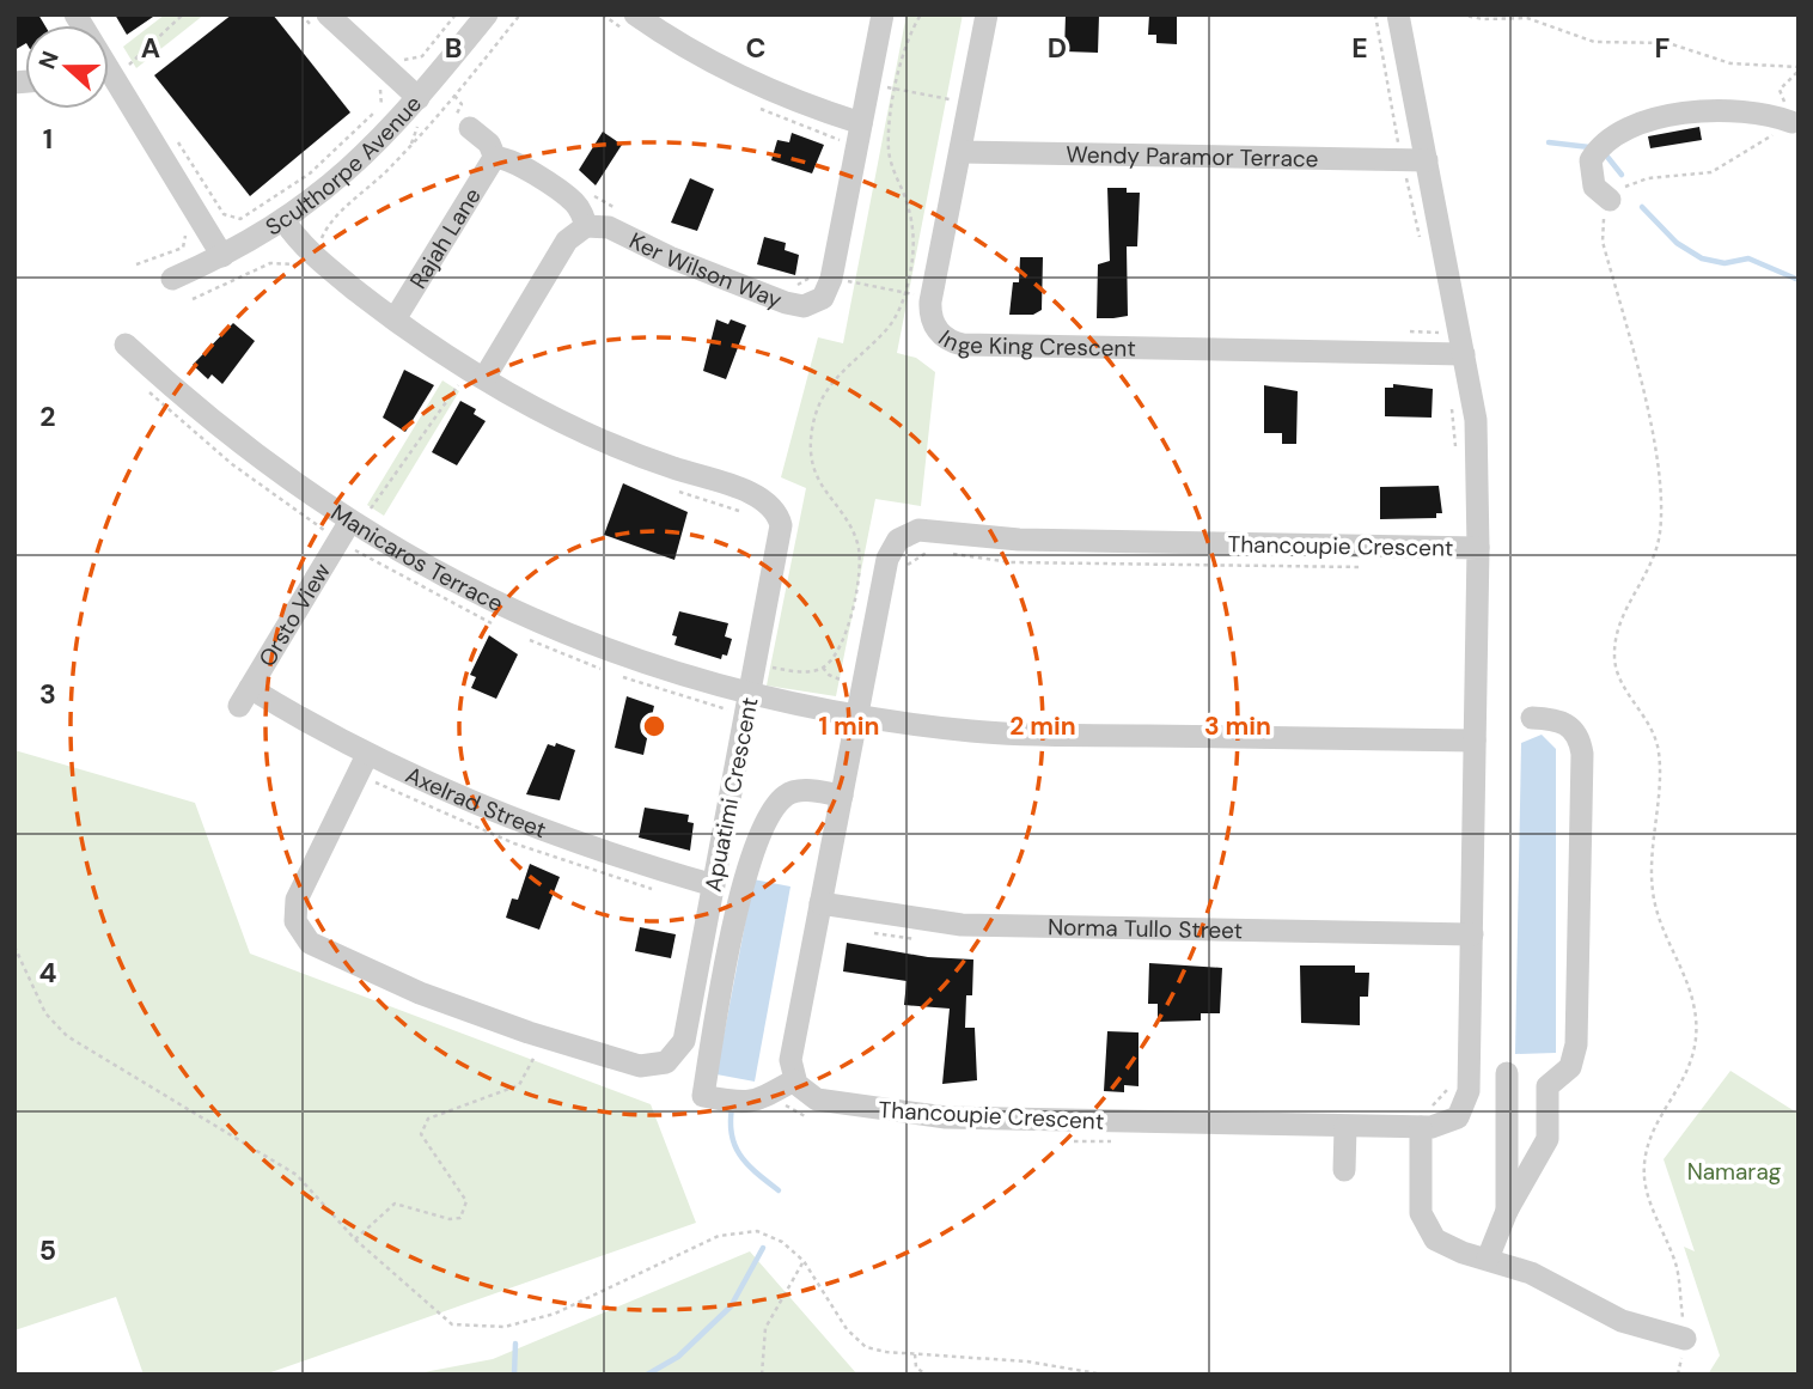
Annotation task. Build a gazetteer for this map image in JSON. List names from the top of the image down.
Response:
{
  "streets": {
    "street": [
      "Wendy Paramor Terrace",
      "Sculthorpe Avenue",
      "Rajah Lane",
      "Ker Wilson Way",
      "Inge King Crescent",
      "Thancoupie Crescent",
      "Manicaros Terrace",
      "Orsto View",
      "Apuatimi Crescent",
      "Axelrad Street",
      "Norma Tullo Street"
    ]
  },
  "crossings": [
    ["Wendy Paramor Terrace", "Inge King Crescent"],
    ["Wendy Paramor Terrace", "Thancoupie Crescent"],
    ["Sculthorpe Avenue", "Apuatimi Crescent"],
    ["Rajah Lane", "Apuatimi Crescent"],
    ["Inge King Crescent", "Thancoupie Crescent"],
    ["Thancoupie Crescent", "Manicaros Terrace"],
    ["Thancoupie Crescent", "Norma Tullo Street"],
    ["Manicaros Terrace", "Orsto View"],
    ["Manicaros Terrace", "Apuatimi Crescent"],
    ["Orsto View", "Axelrad Street"],
    ["Apuatimi Crescent", "Axelrad Street"]
  ],
  "parks": ["Namarag"],
  "north": "left",
  "grid": {
    "columns": [
      "A",
      "B",
      "C",
      "D",
      "E",
      "F"
    ],
    "rows": [
      "1",
      "2",
      "3",
      "4",
      "5"
    ]
  },
  "rings": ["1 min", "2 min", "3 min"]
}
